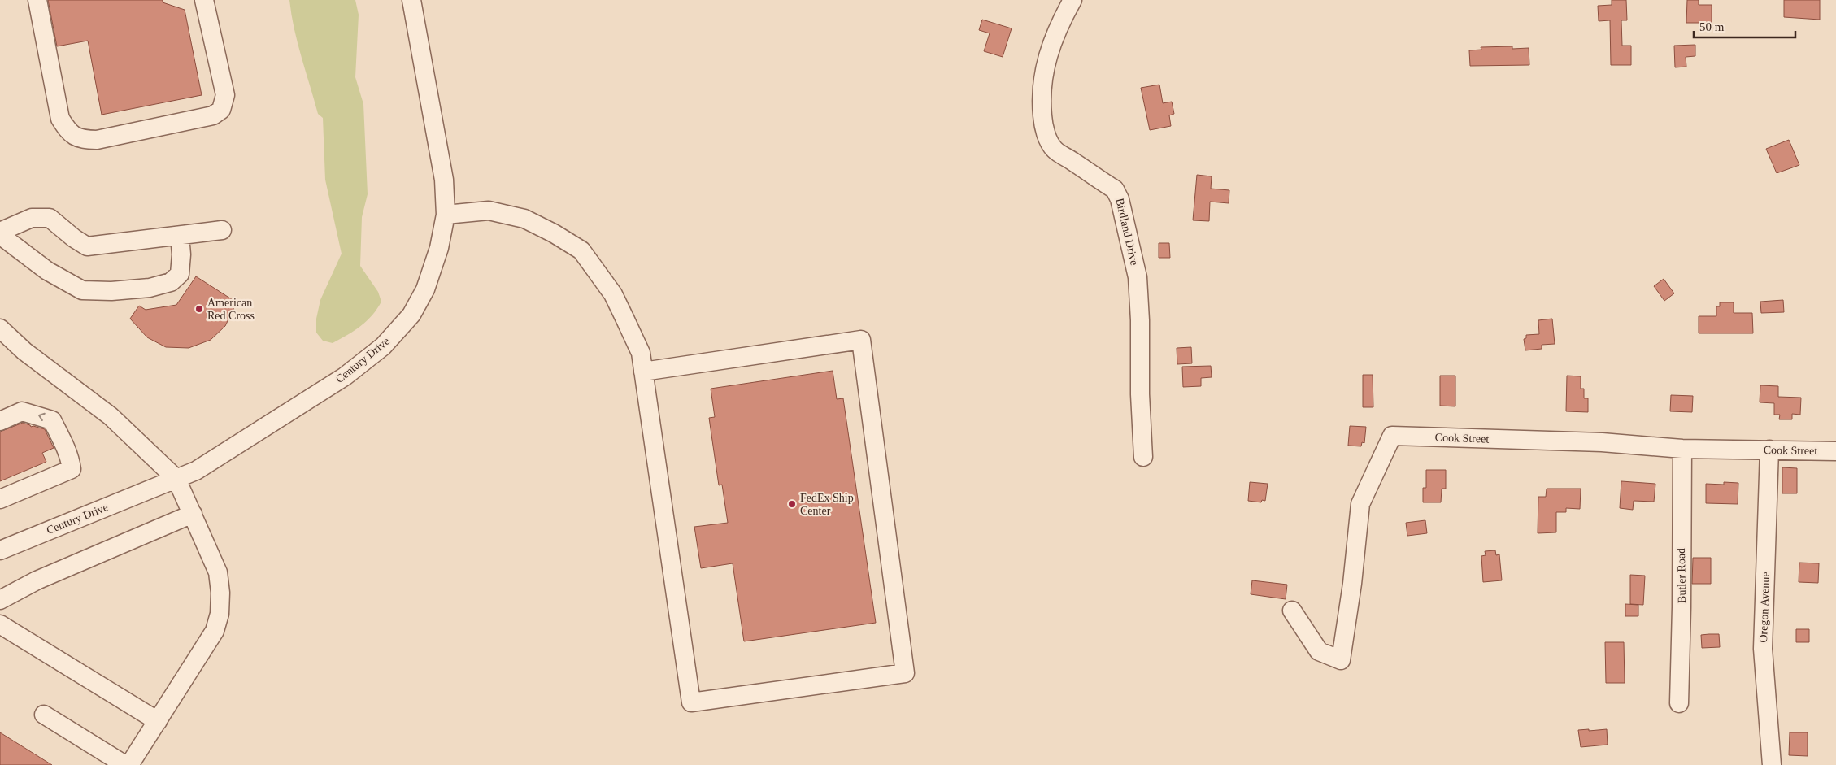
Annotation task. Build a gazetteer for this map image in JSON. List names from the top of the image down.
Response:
{
  "streets": {
    "street": [
      "Birdland Drive",
      "Century Drive",
      "Cook Street",
      "Butler Road",
      "Oregon Avenue"
    ]
  },
  "crossings": [
    ["Cook Street", "Butler Road"],
    ["Cook Street", "Oregon Avenue"]
  ],
  "places": ["American Red Cross", "FedEx Ship Center"],
  "scale_bar": "50 m"
}
